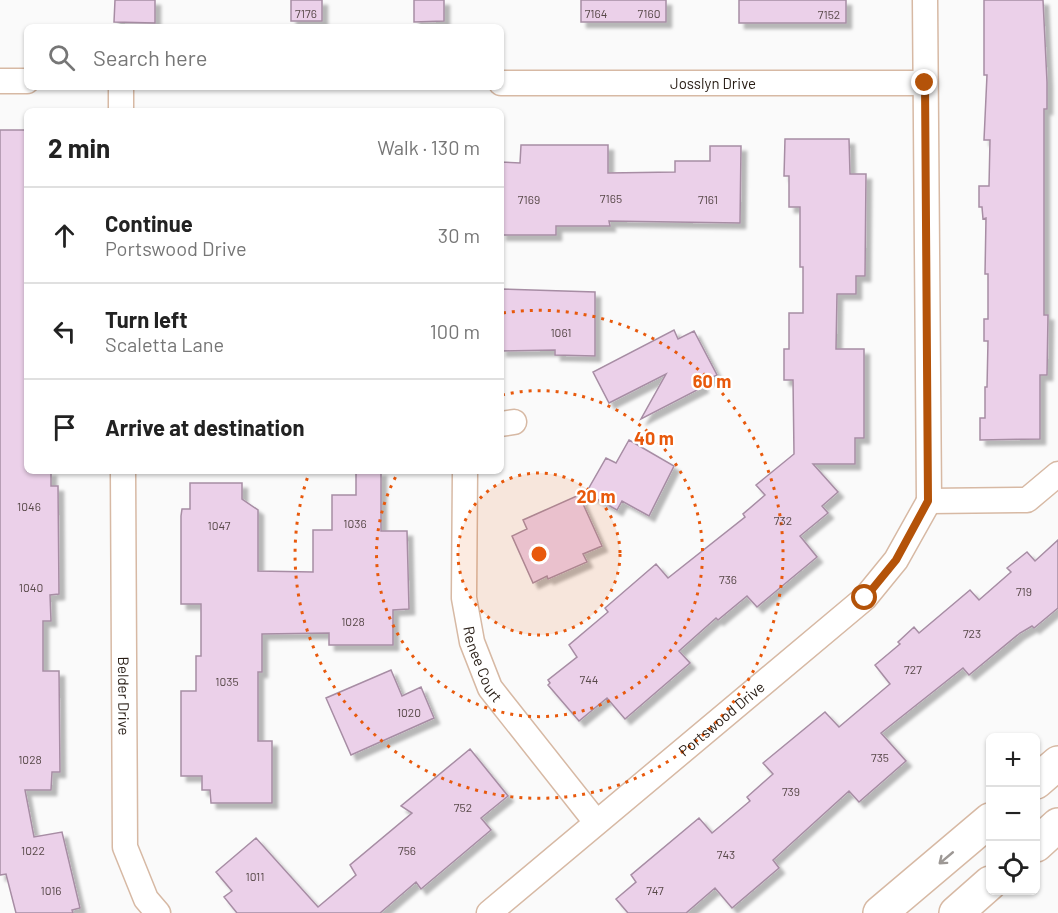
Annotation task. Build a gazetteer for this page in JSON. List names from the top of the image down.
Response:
{
  "streets": {
    "street": [
      "Josslyn Drive",
      "Renee Court",
      "Belder Drive",
      "Portswood Drive"
    ]
  },
  "crossings": [
    ["Renee Court", "Portswood Drive"]
  ],
  "house_numbers": [
    "7176",
    "7164",
    "7160",
    "7152",
    "7165",
    "7169",
    "7161",
    "1061",
    "1046",
    "732",
    "1036",
    "1047",
    "736",
    "1040",
    "719",
    "1028",
    "723",
    "727",
    "744",
    "1035",
    "1020",
    "735",
    "1028",
    "739",
    "752",
    "1022",
    "756",
    "743",
    "1011",
    "1016",
    "747"
  ],
  "page": {
    "search": "Search here",
    "heading": ["2 min", "Walk · 130 m"],
    "list": [
      ["Continue", "Portswood Drive", "30 m"],
      ["Turn left", "Scaletta Lane", "100 m"],
      "Arrive at destination"
    ],
    "map_buttons": ["+", "−"]
  },
  "rings": ["60 m", "40 m", "20 m"]
}
